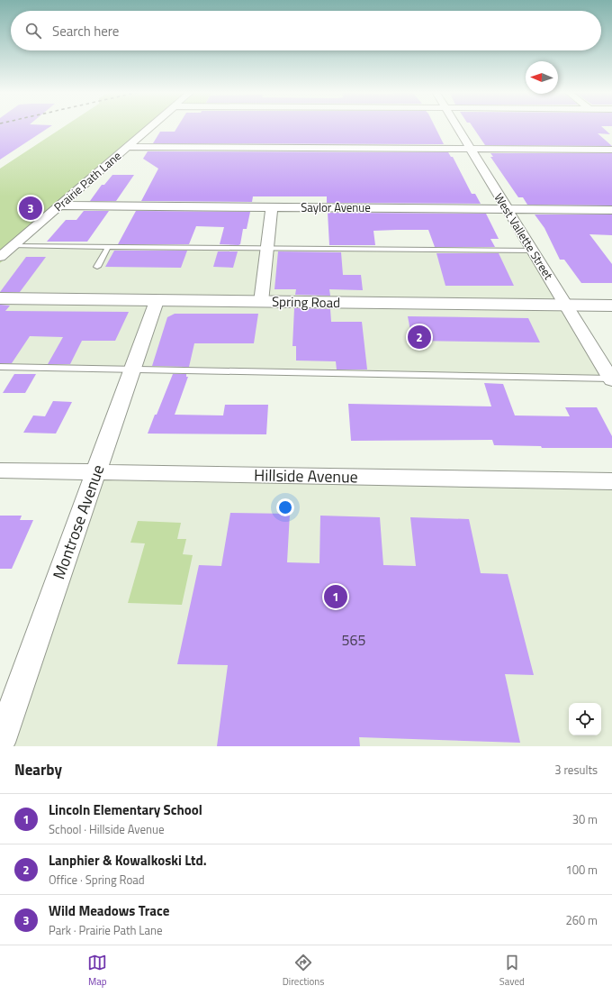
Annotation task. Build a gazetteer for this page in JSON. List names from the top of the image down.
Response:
{
  "streets": {
    "street": [
      "Prairie Path Lane",
      "Saylor Avenue",
      "West Vallette Street",
      "Spring Road",
      "Hillside Avenue",
      "Montrose Avenue"
    ]
  },
  "crossings": [
    ["Prairie Path Lane", "Saylor Avenue"],
    ["Saylor Avenue", "West Vallette Street"],
    ["West Vallette Street", "Spring Road"],
    ["Spring Road", "Montrose Avenue"],
    ["Hillside Avenue", "Montrose Avenue"]
  ],
  "house_numbers": ["565"],
  "north": "left",
  "page": {
    "search": "Search here",
    "pins": ["3", "2", "1"],
    "heading": ["Nearby", "3 results"],
    "list": [
      {
        "mark": "1",
        "name": "Lincoln Elementary School",
        "note": "School · Hillside Avenue",
        "value": "30 m"
      },
      {
        "mark": "2",
        "name": "Lanphier & Kowalkoski Ltd.",
        "note": "Office · Spring Road",
        "value": "100 m"
      },
      {
        "mark": "3",
        "name": "Wild Meadows Trace",
        "note": "Park · Prairie Path Lane",
        "value": "260 m"
      }
    ],
    "nav": ["Map", "Directions", "Saved"]
  }
}
